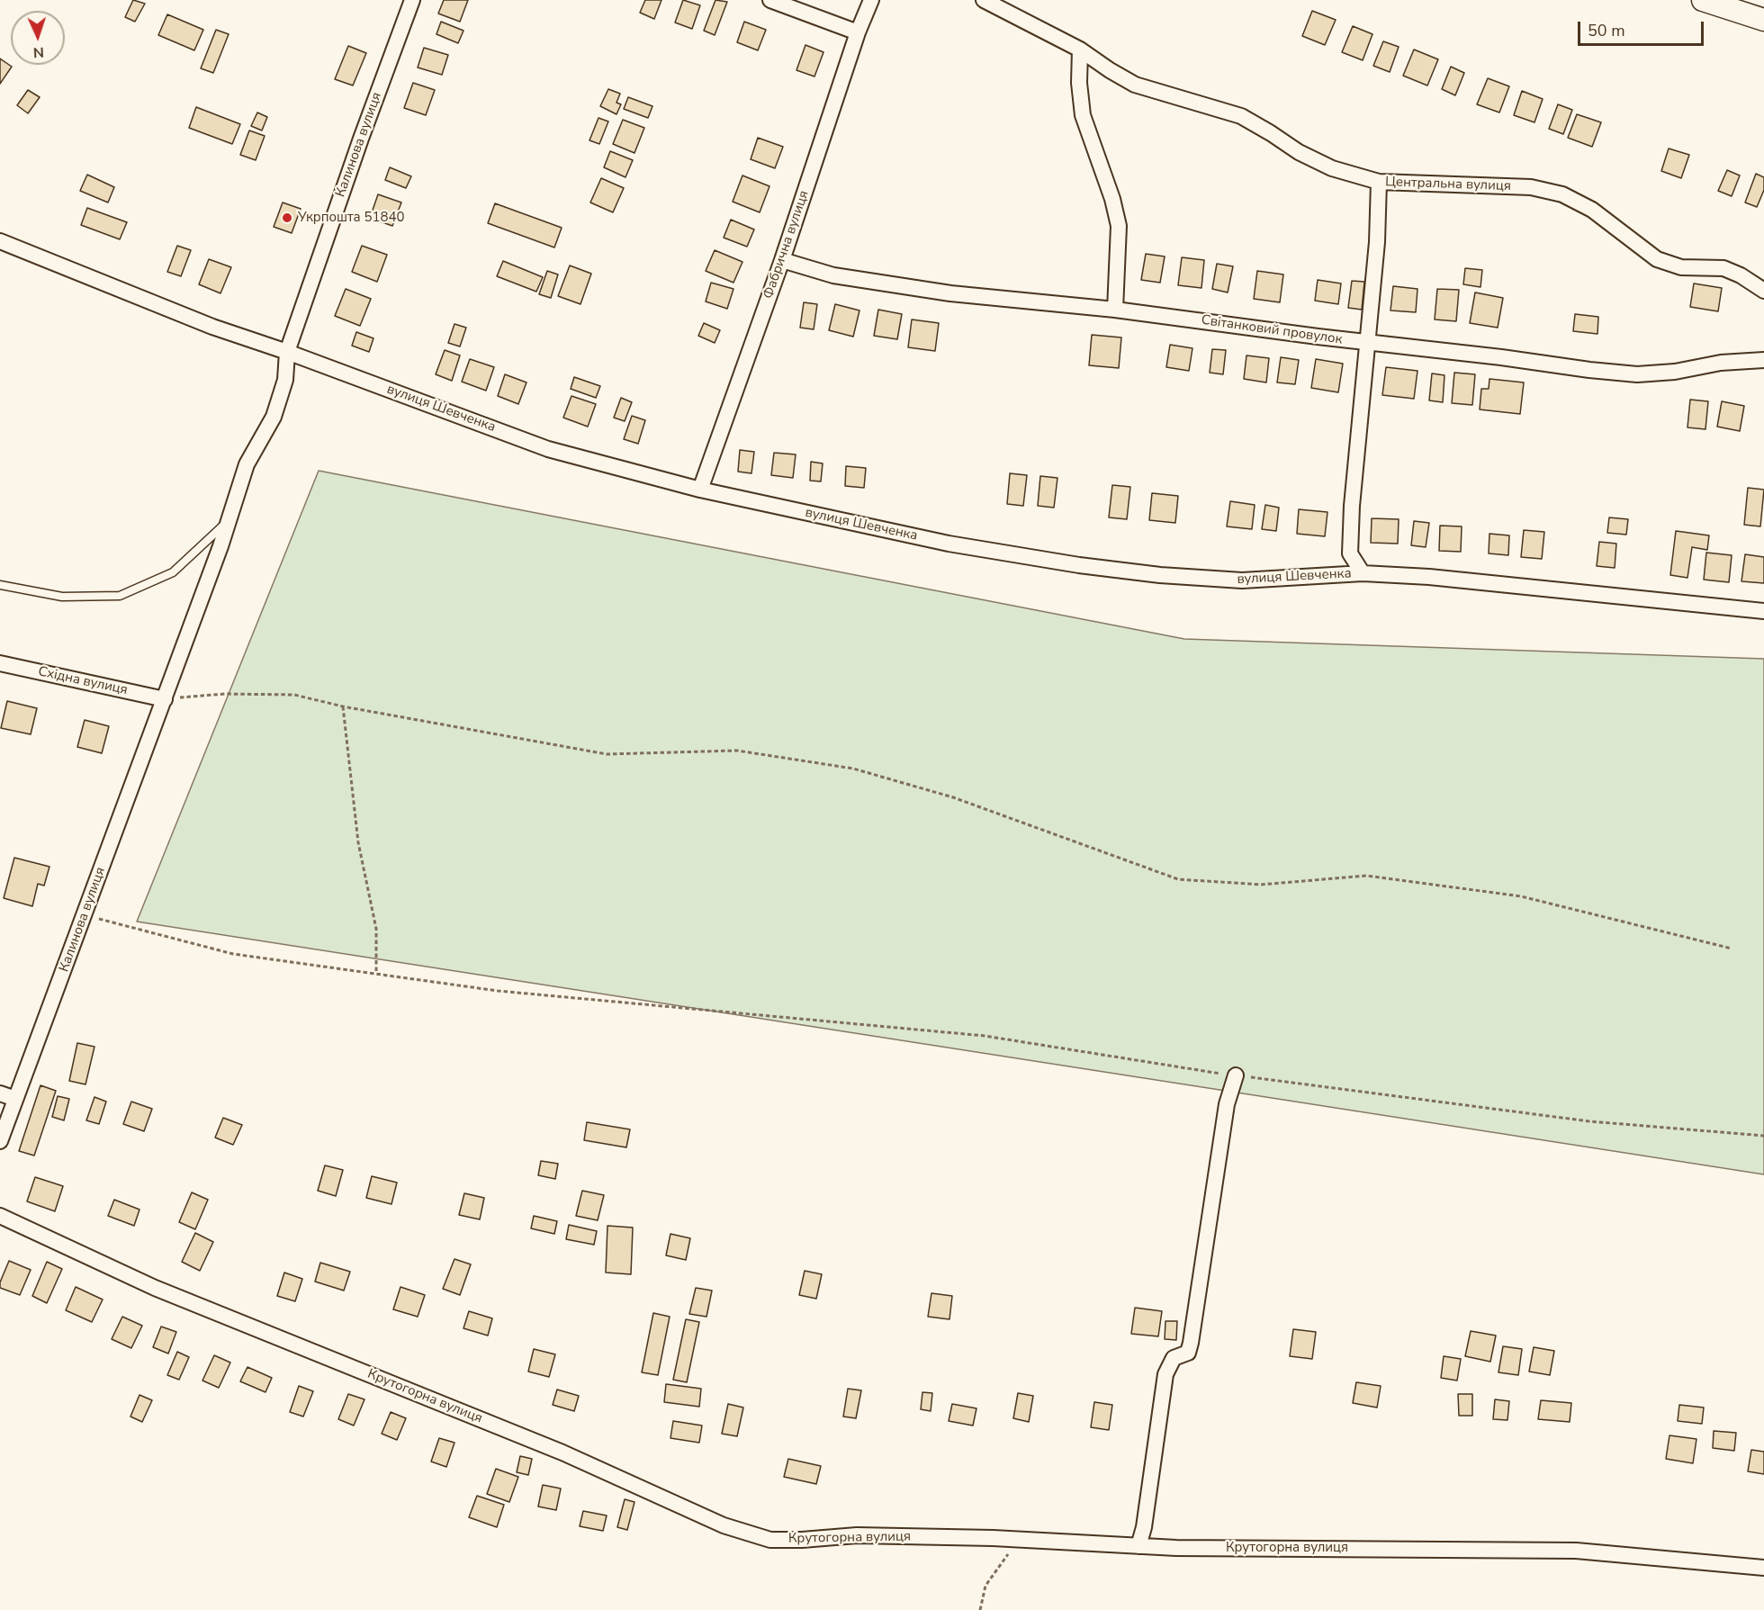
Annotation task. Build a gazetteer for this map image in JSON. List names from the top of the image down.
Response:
{
  "streets": {
    "street": [
      "Калинова вулиця",
      "Центральна вулиця",
      "Фабрична вулиця",
      "Світанковий провулок",
      "вулиця Шевченка",
      "Східна вулиця",
      "Крутогорна вулиця"
    ]
  },
  "crossings": [
    ["Калинова вулиця", "вулиця Шевченка"],
    ["Калинова вулиця", "Східна вулиця"],
    ["Фабрична вулиця", "Світанковий провулок"],
    ["Фабрична вулиця", "вулиця Шевченка"]
  ],
  "places": ["Укрпошта 51840"],
  "scale_bar": "50 m",
  "north": "bottom"
}
